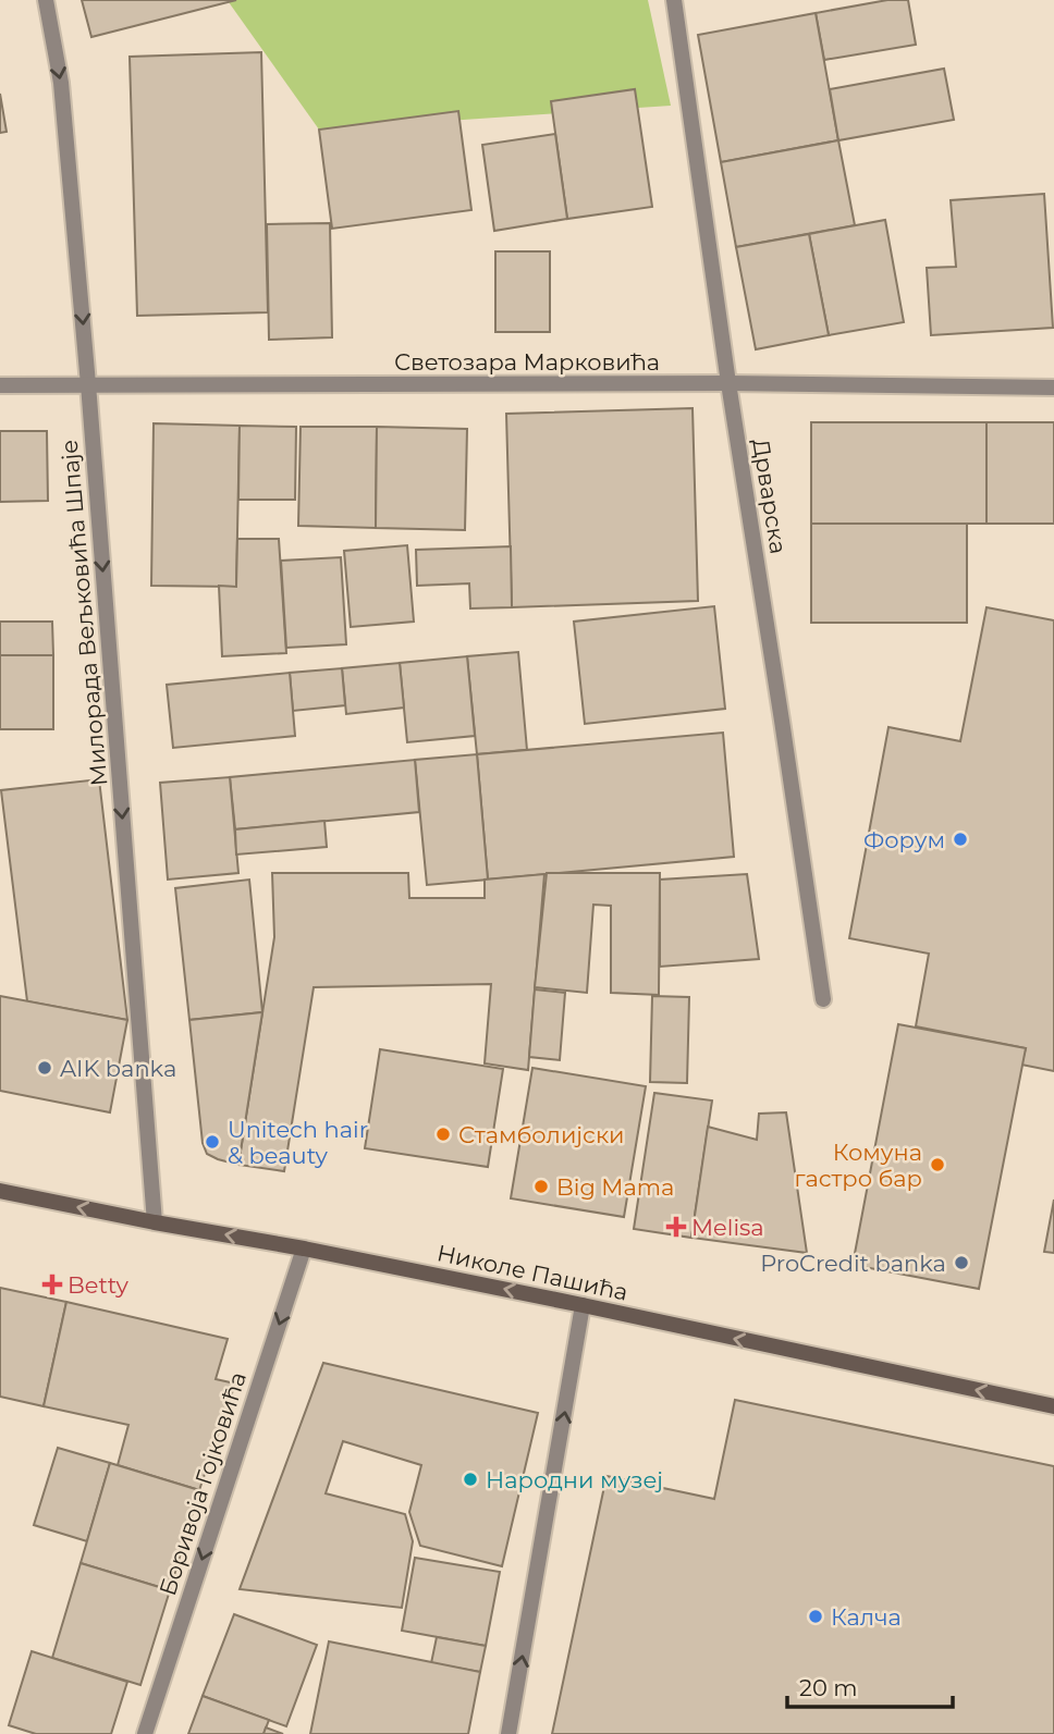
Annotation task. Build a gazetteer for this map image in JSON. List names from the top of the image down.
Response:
{
  "streets": {
    "street": [
      "Светозара Марковића",
      "Дрварска",
      "Милорада Вељковића Шпаје",
      "Николе Пашића",
      "Боривоја Гојковића"
    ]
  },
  "crossings": [
    ["Светозара Марковића", "Дрварска"],
    ["Светозара Марковића", "Милорада Вељковића Шпаје"],
    ["Милорада Вељковића Шпаје", "Николе Пашића"],
    ["Николе Пашића", "Боривоја Гојковића"]
  ],
  "one_way": ["Милорада Вељковића Шпаје", "Николе Пашића", "Боривоја Гојковића"],
  "places": {
    "other": [
      "Форум",
      "AIK banka",
      "Стамболијски",
      "Unitech hair & beauty",
      "Комуна гастро бар",
      "Big Mama",
      "ProCredit banka",
      "Народни музеј",
      "Калча"
    ],
    "health": ["Melisa", "Betty"]
  },
  "scale_bar": "20 m"
}
